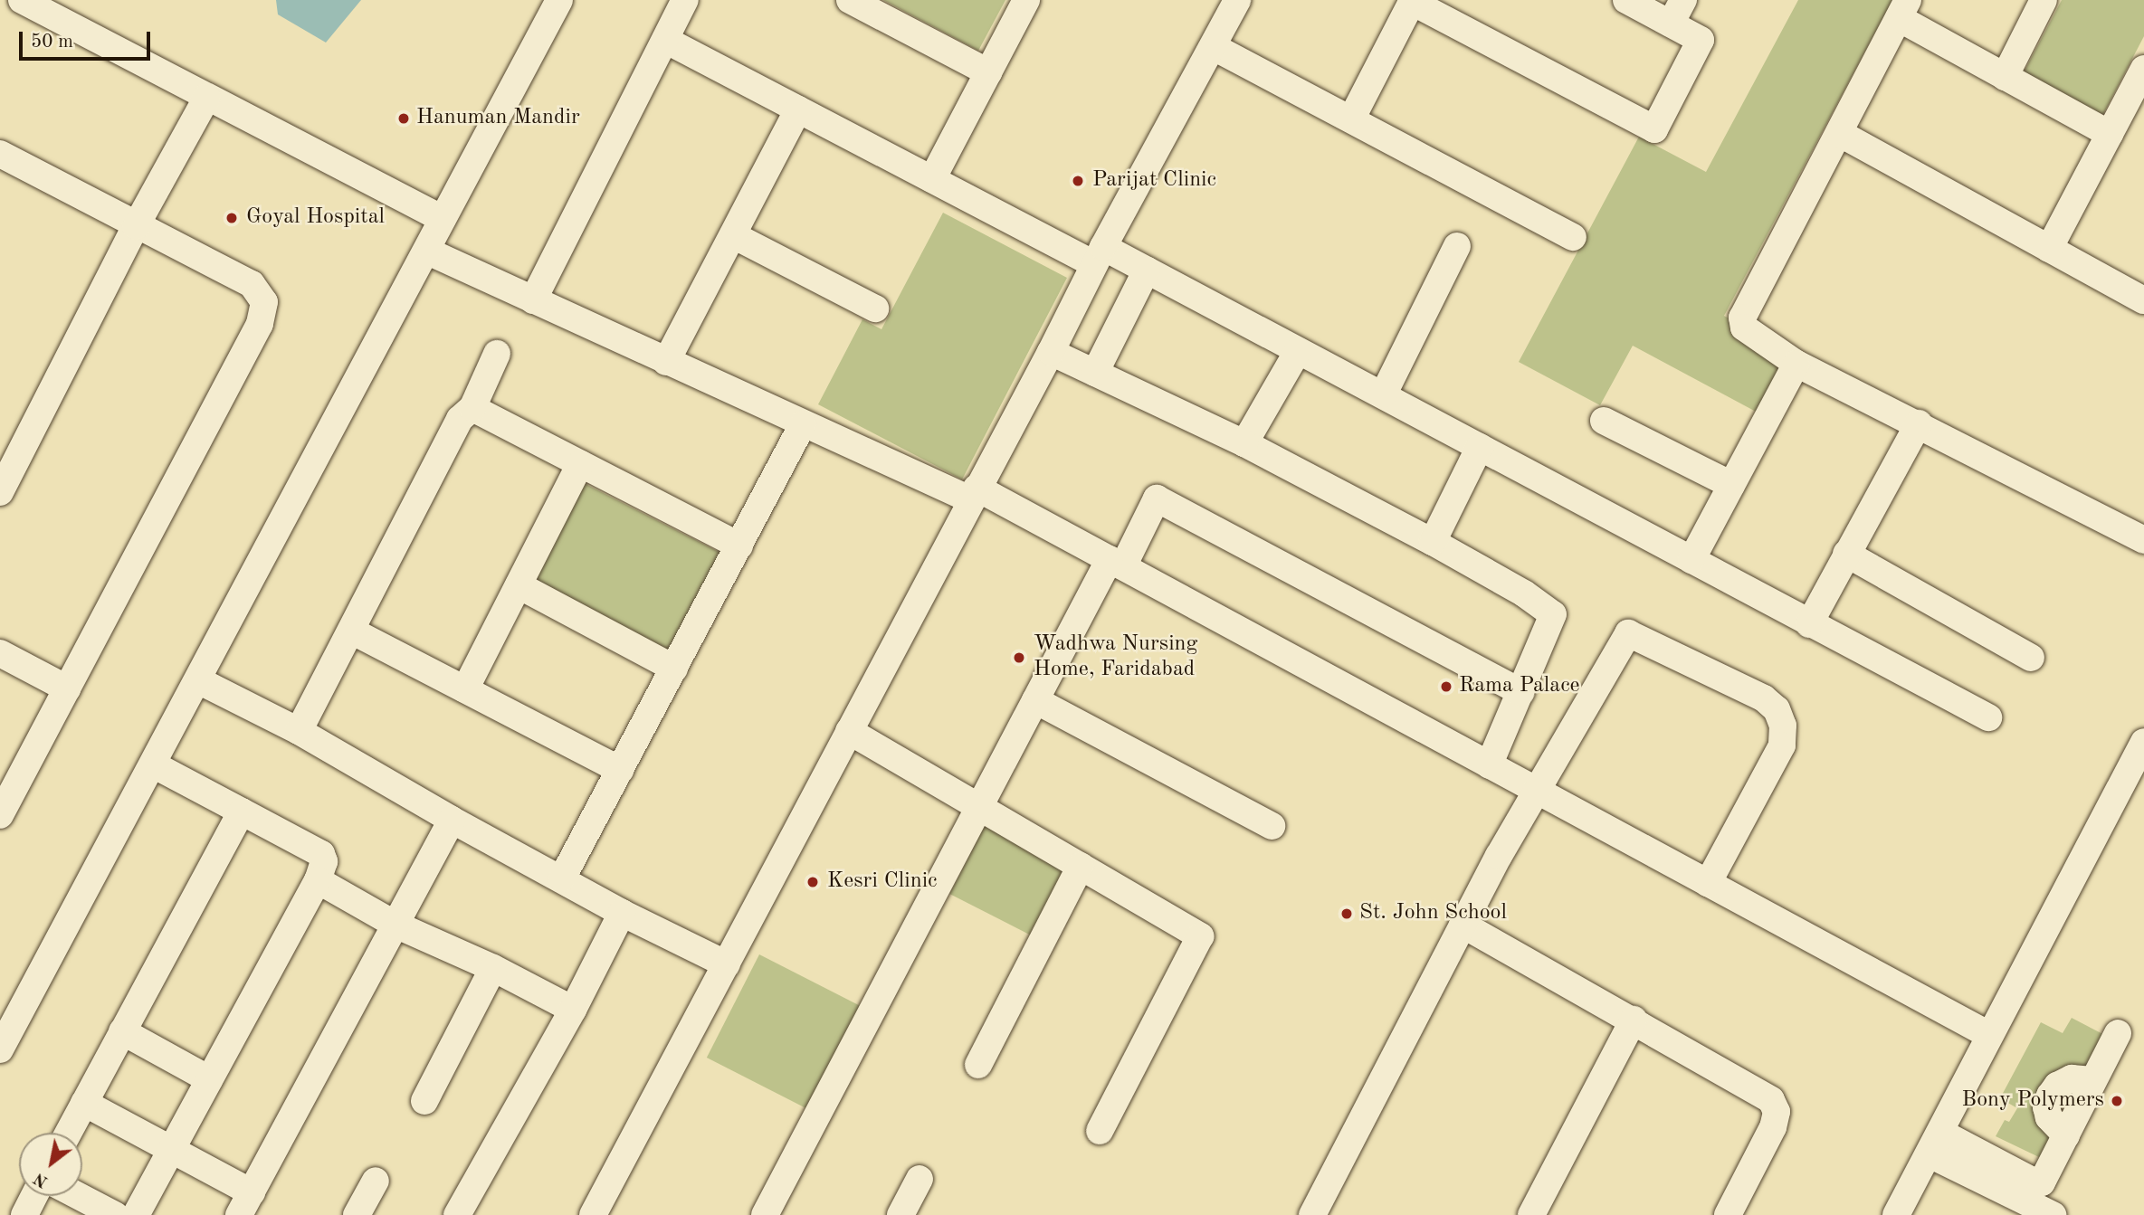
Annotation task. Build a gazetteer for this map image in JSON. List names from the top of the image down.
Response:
{
  "places": [
    "Hanuman Mandir",
    "Parijat Clinic",
    "Goyal Hospital",
    "Wadhwa Nursing Home, Faridabad",
    "Rama Palace",
    "Kesri Clinic",
    "St. John School",
    "Bony Polymers"
  ],
  "scale_bar": "50 m",
  "north": "bottom left"
}
